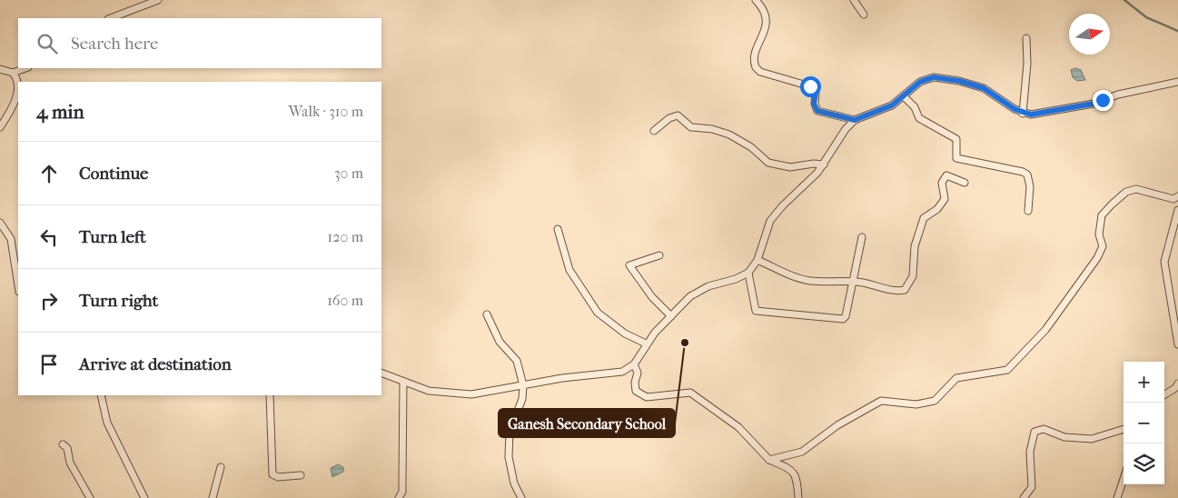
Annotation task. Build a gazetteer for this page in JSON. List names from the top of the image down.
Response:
{
  "places": ["Ganesh Secondary School"],
  "north": "right",
  "page": {
    "search": "Search here",
    "heading": ["4 min", "Walk · 310 m"],
    "list": [
      ["Continue", "30 m"],
      ["Turn left", "120 m"],
      ["Turn right", "160 m"],
      "Arrive at destination"
    ],
    "map_buttons": ["+", "−"]
  }
}
